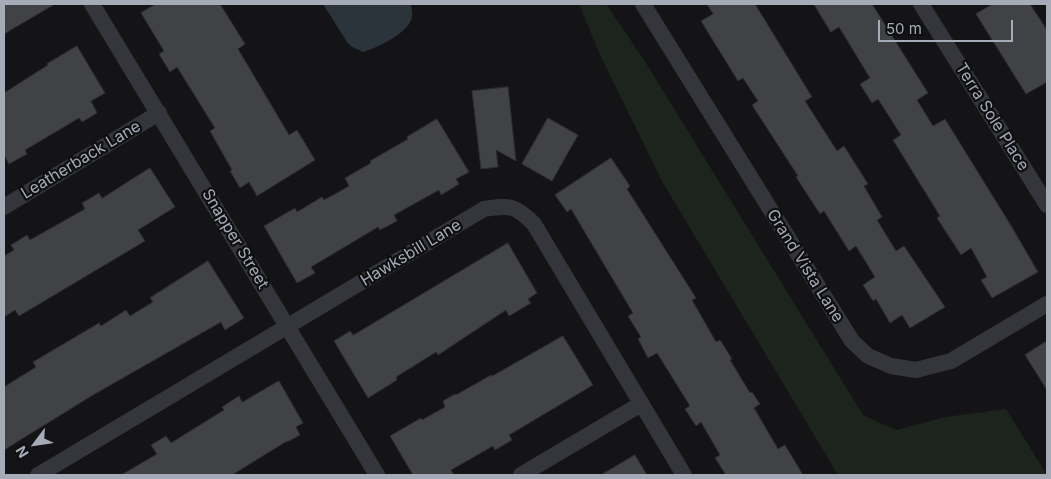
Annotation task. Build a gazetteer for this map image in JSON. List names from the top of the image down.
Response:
{
  "streets": {
    "street": [
      "Terra Sole Place",
      "Leatherback Lane",
      "Snapper Street",
      "Hawksbill Lane",
      "Grand Vista Lane"
    ]
  },
  "crossings": [
    ["Leatherback Lane", "Snapper Street"],
    ["Snapper Street", "Hawksbill Lane"]
  ],
  "scale_bar": "50 m",
  "north": "bottom left"
}
